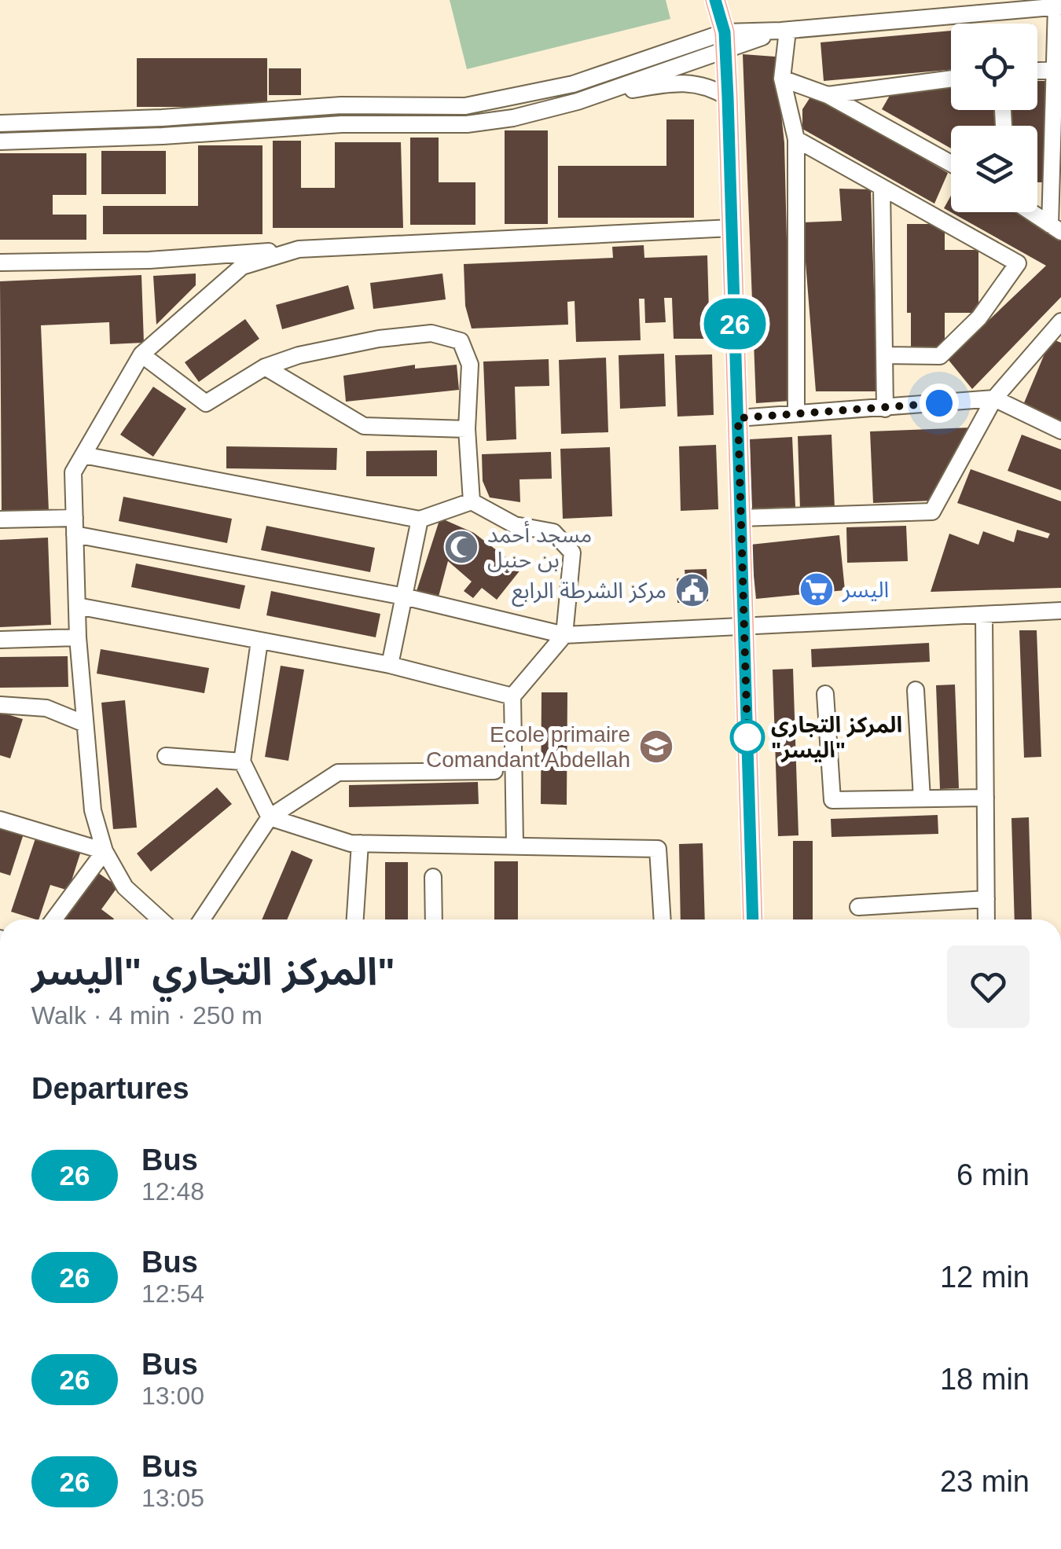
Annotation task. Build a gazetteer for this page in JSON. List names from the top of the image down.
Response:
{
  "places": {
    "mosque": ["مسجد أحمد بن حنبل"],
    "supermarket": ["اليسر"],
    "public building": ["مركز الشرطة الرابع"],
    "other": ["المركز التجاري \"اليسر\""],
    "school or university": ["Ecole primaire Comandant Abdellah"]
  },
  "lines": ["bus line 26"],
  "page": {
    "on_map": "26",
    "heading": [
      ["المركز التجاري \"اليسر\"", "Walk · 4 min · 250 m"],
      "Departures"
    ],
    "list": [
      {
        "mark": "26",
        "name": "Bus",
        "note": "12:48",
        "value": "6 min"
      },
      {
        "mark": "26",
        "name": "Bus",
        "note": "12:54",
        "value": "12 min"
      },
      {
        "mark": "26",
        "name": "Bus",
        "note": "13:00",
        "value": "18 min"
      },
      {
        "mark": "26",
        "name": "Bus",
        "note": "13:05",
        "value": "23 min"
      }
    ]
  }
}
